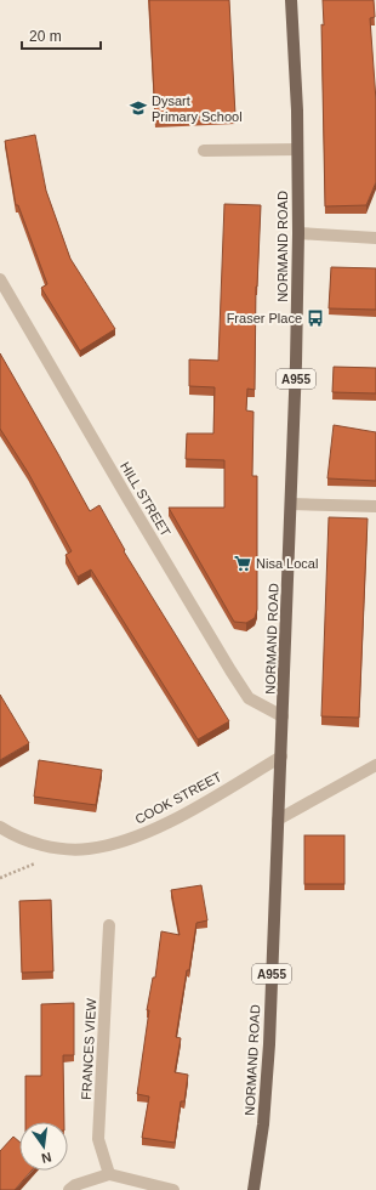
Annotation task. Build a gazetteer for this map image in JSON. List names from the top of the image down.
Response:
{
  "streets": {
    "main road": ["NORMAND ROAD", "A955"],
    "street": ["HILL STREET", "COOK STREET", "FRANCES VIEW"]
  },
  "crossings": [
    ["NORMAND ROAD", "HILL STREET"],
    ["NORMAND ROAD", "COOK STREET"]
  ],
  "places": {
    "school or university": ["Dysart Primary School"],
    "bus stop": ["Fraser Place"],
    "supermarket": ["Nisa Local"]
  },
  "scale_bar": "20 m",
  "north": "bottom"
}
